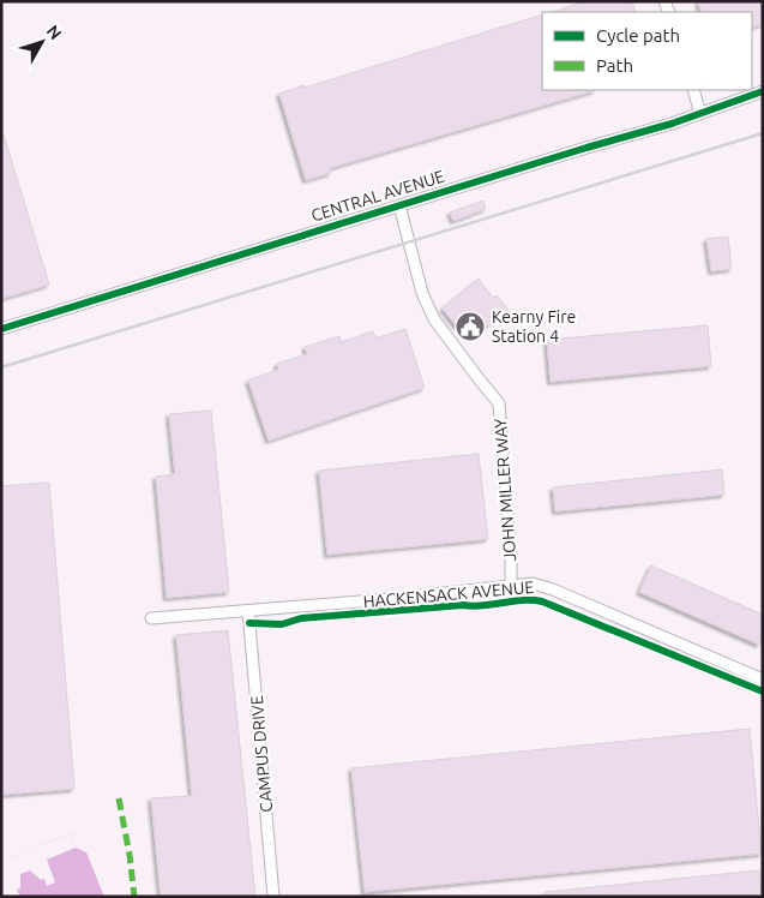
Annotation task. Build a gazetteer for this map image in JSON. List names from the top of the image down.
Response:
{
  "streets": {
    "street": [
      "CENTRAL AVENUE",
      "JOHN MILLER WAY",
      "HACKENSACK AVENUE",
      "CAMPUS DRIVE"
    ]
  },
  "crossings": [
    ["CENTRAL AVENUE", "JOHN MILLER WAY"],
    ["JOHN MILLER WAY", "HACKENSACK AVENUE"],
    ["HACKENSACK AVENUE", "CAMPUS DRIVE"]
  ],
  "places": {
    "public building": ["Kearny Fire Station 4"]
  },
  "legend": ["Cycle path", "Path"],
  "north": "top right"
}
